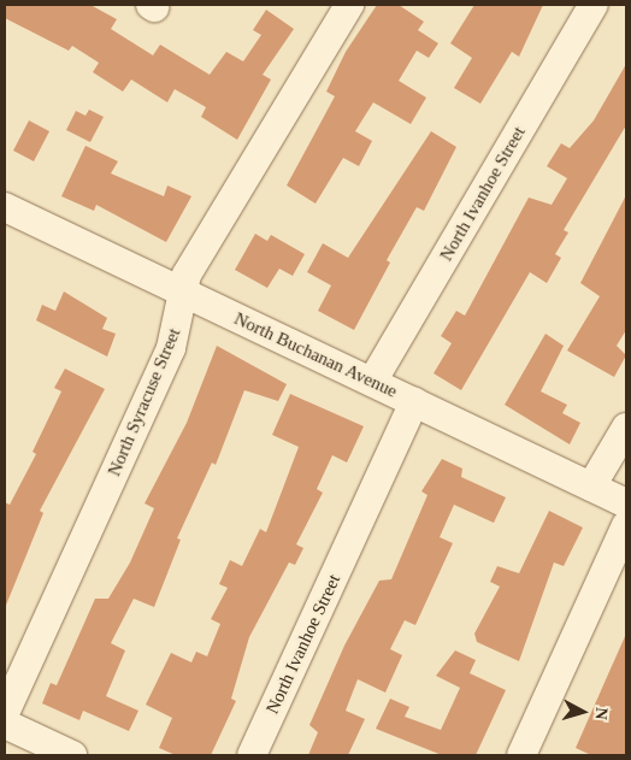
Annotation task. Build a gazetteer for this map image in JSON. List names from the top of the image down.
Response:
{
  "streets": {
    "street": ["North Ivanhoe Street", "North Buchanan Avenue", "North Syracuse Street"]
  },
  "crossings": [
    ["North Ivanhoe Street", "North Buchanan Avenue"],
    ["North Buchanan Avenue", "North Syracuse Street"]
  ],
  "north": "right"
}
